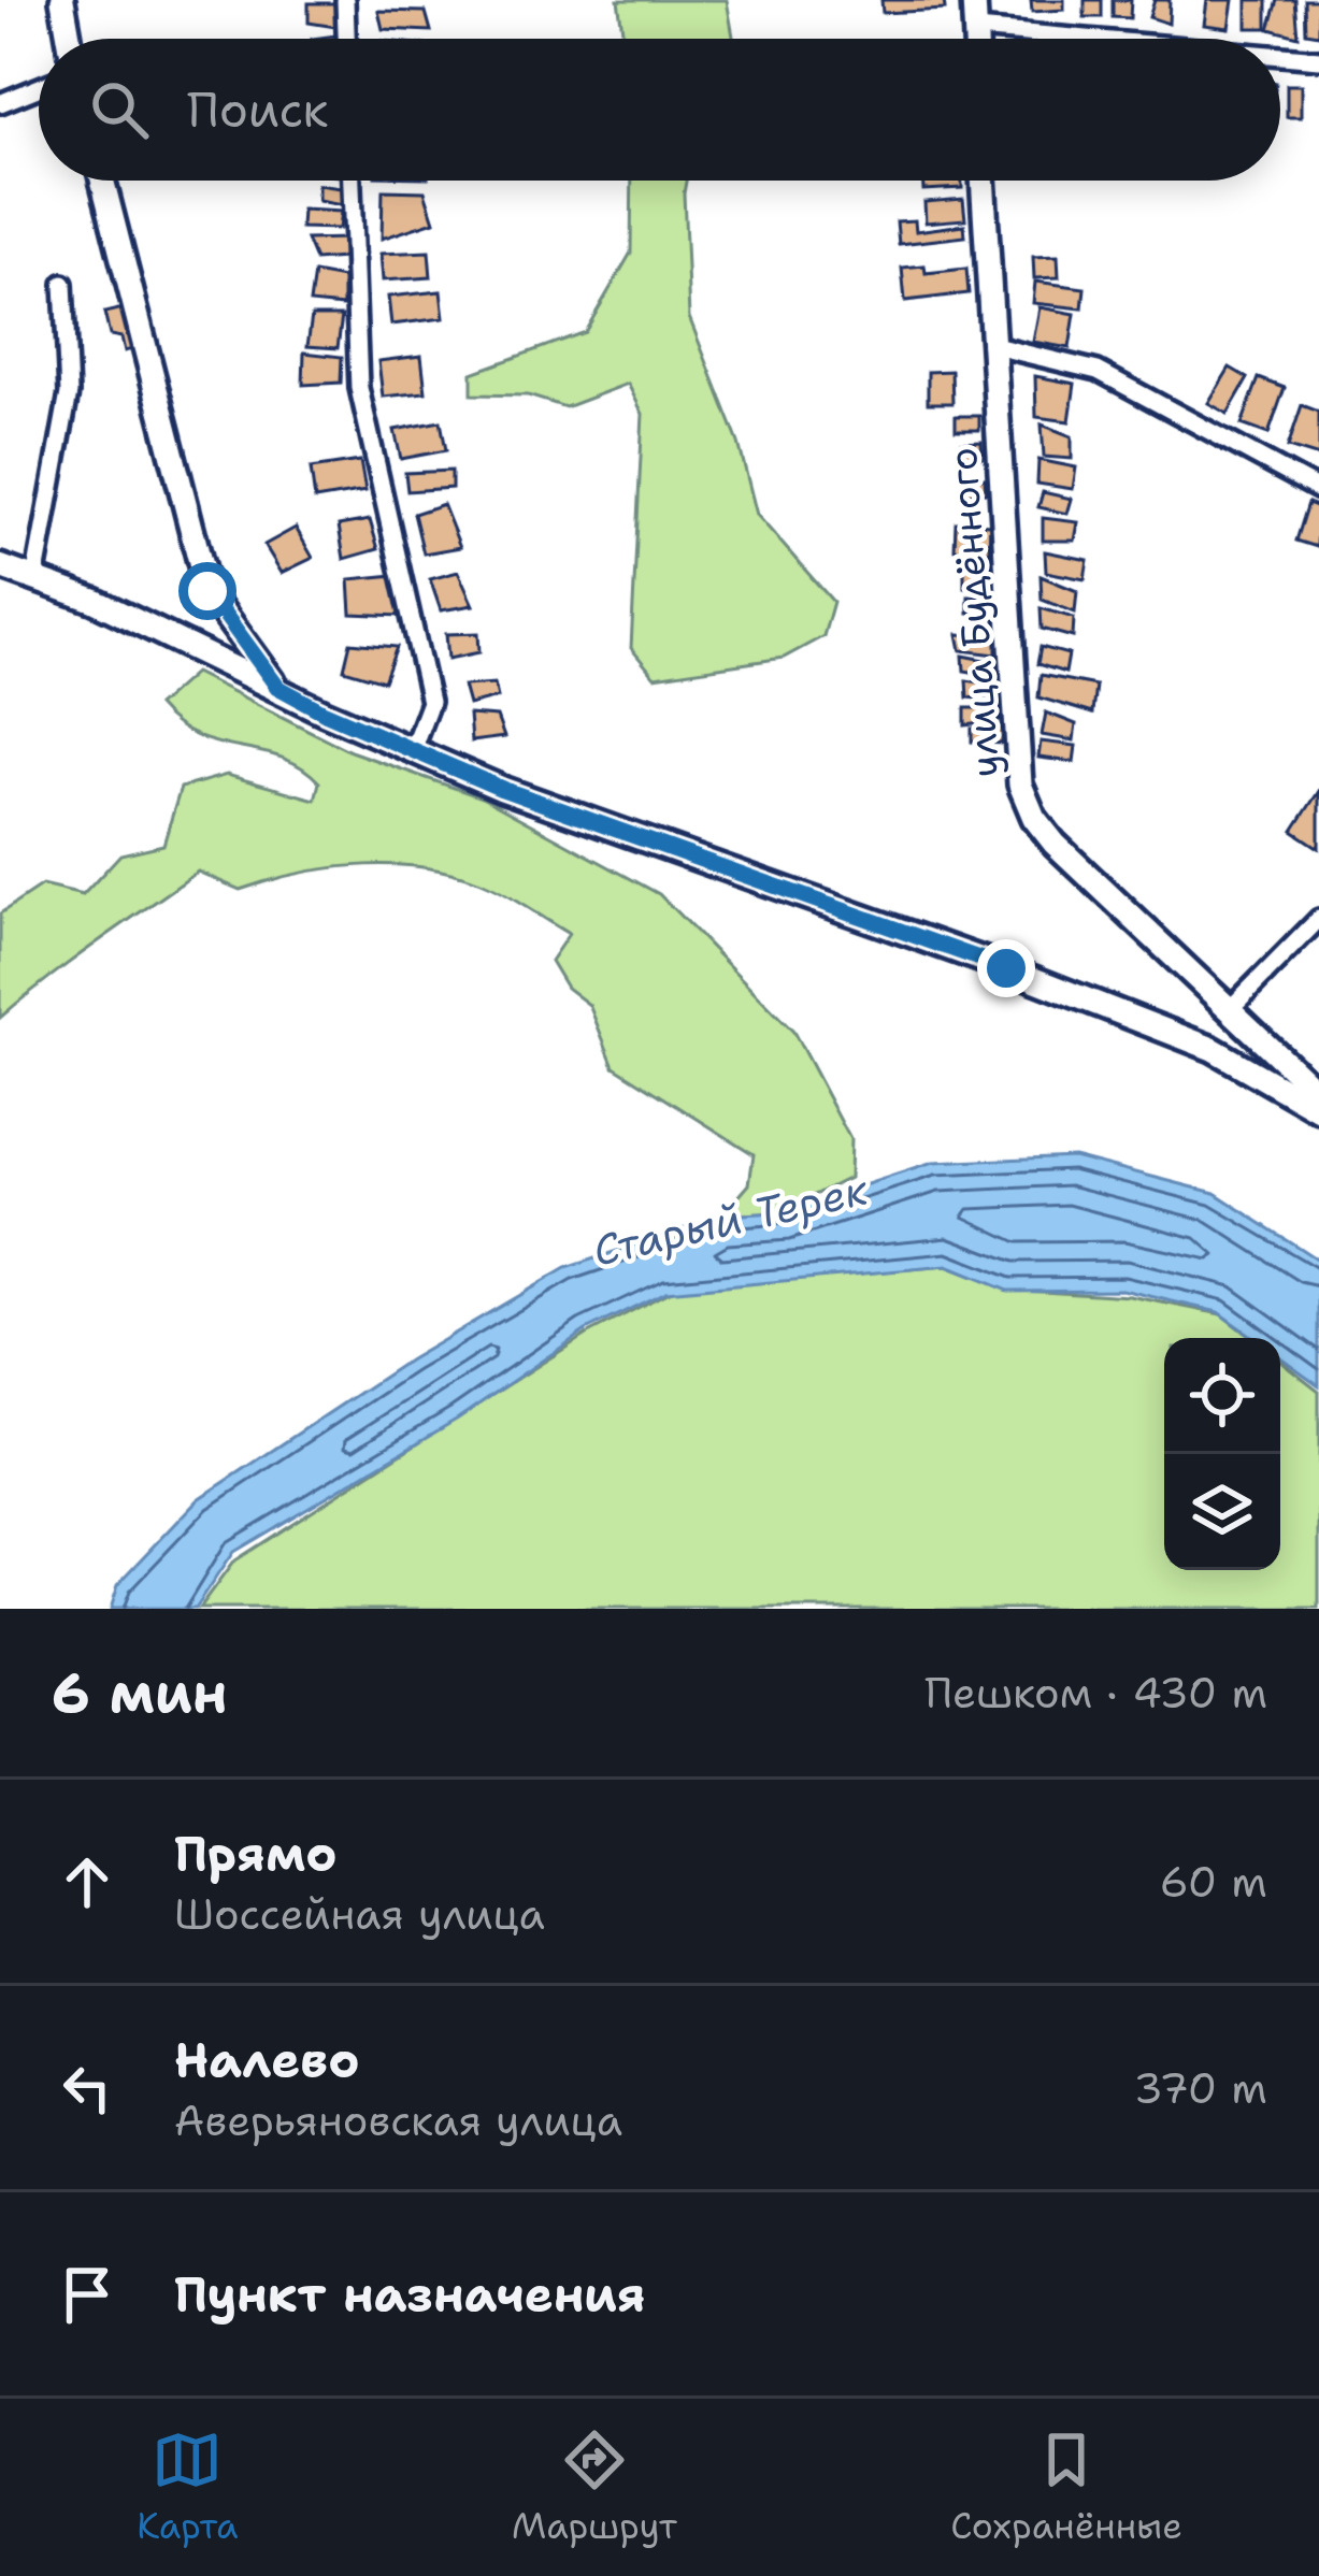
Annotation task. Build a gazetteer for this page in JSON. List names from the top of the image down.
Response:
{
  "streets": {
    "street": ["улица Будённого"]
  },
  "water": ["Старый Терек"],
  "page": {
    "search": "Поиск",
    "heading": ["6 мин", "Пешком · 430 m"],
    "list": [
      ["Прямо", "Шоссейная улица", "60 m"],
      ["Налево", "Аверьяновская улица", "370 m"],
      "Пункт назначения"
    ],
    "nav": ["Карта", "Маршрут", "Сохранённые"]
  }
}
